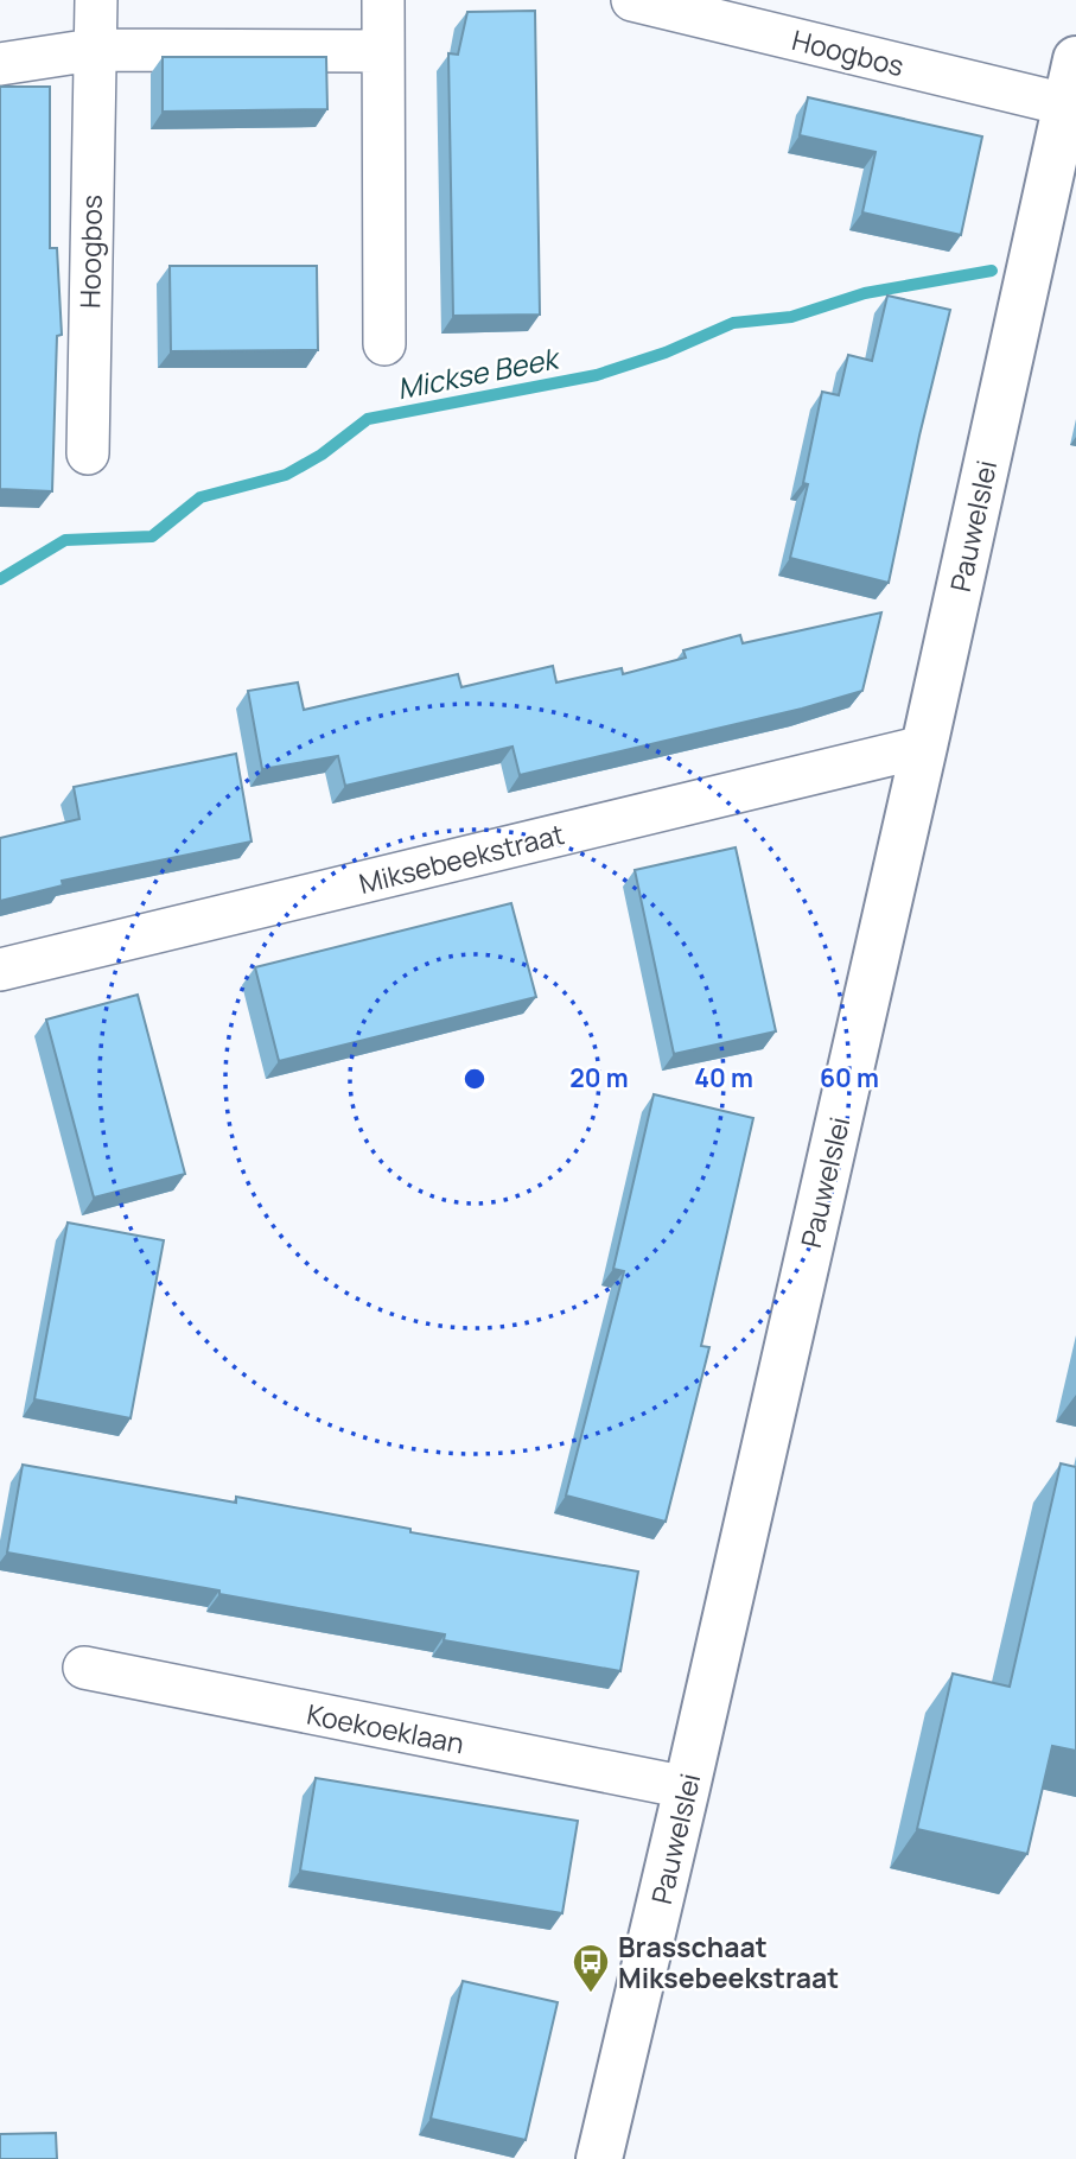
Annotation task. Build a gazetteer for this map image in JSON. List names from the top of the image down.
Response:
{
  "streets": {
    "street": [
      "Hoogbos",
      "Pauwelslei",
      "Miksebeekstraat",
      "Koekoeklaan"
    ]
  },
  "crossings": [
    ["Hoogbos", "Pauwelslei"],
    ["Pauwelslei", "Miksebeekstraat"],
    ["Pauwelslei", "Koekoeklaan"]
  ],
  "water": ["Mickse Beek"],
  "places": {
    "bus stop": ["Brasschaat Miksebeekstraat"]
  },
  "rings": ["20 m", "40 m", "60 m"]
}
